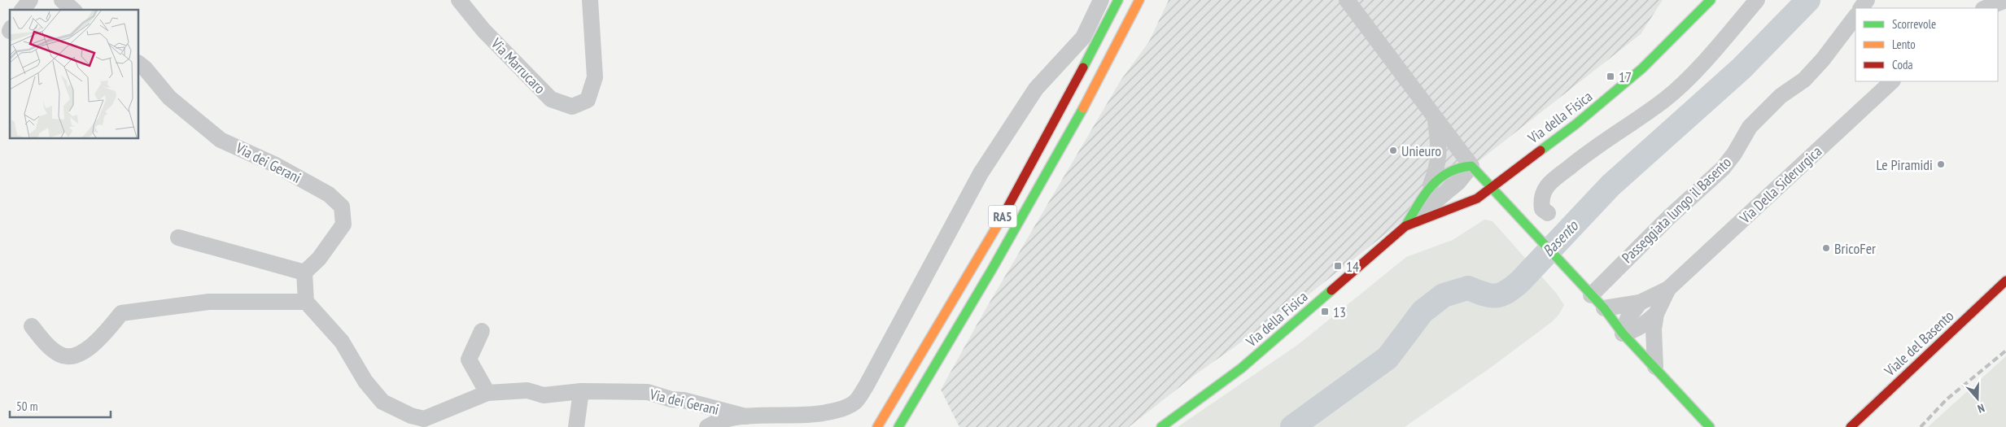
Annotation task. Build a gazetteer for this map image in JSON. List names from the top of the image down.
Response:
{
  "streets": {
    "main road": ["Via della Fisica", "RA5", "Viale del Basento"],
    "street": [
      "Via Marrucaro",
      "Via dei Gerani",
      "Via Della Siderurgica",
      "Passeggiata lungo il Basento"
    ]
  },
  "water": ["Basento"],
  "places": {
    "transit": ["17", "14", "13"],
    "other": ["Unieuro", "Le Piramidi", "BricoFer"]
  },
  "legend": ["Scorrevole", "Lento", "Coda"],
  "scale_bar": "50 m",
  "north": "bottom"
}
